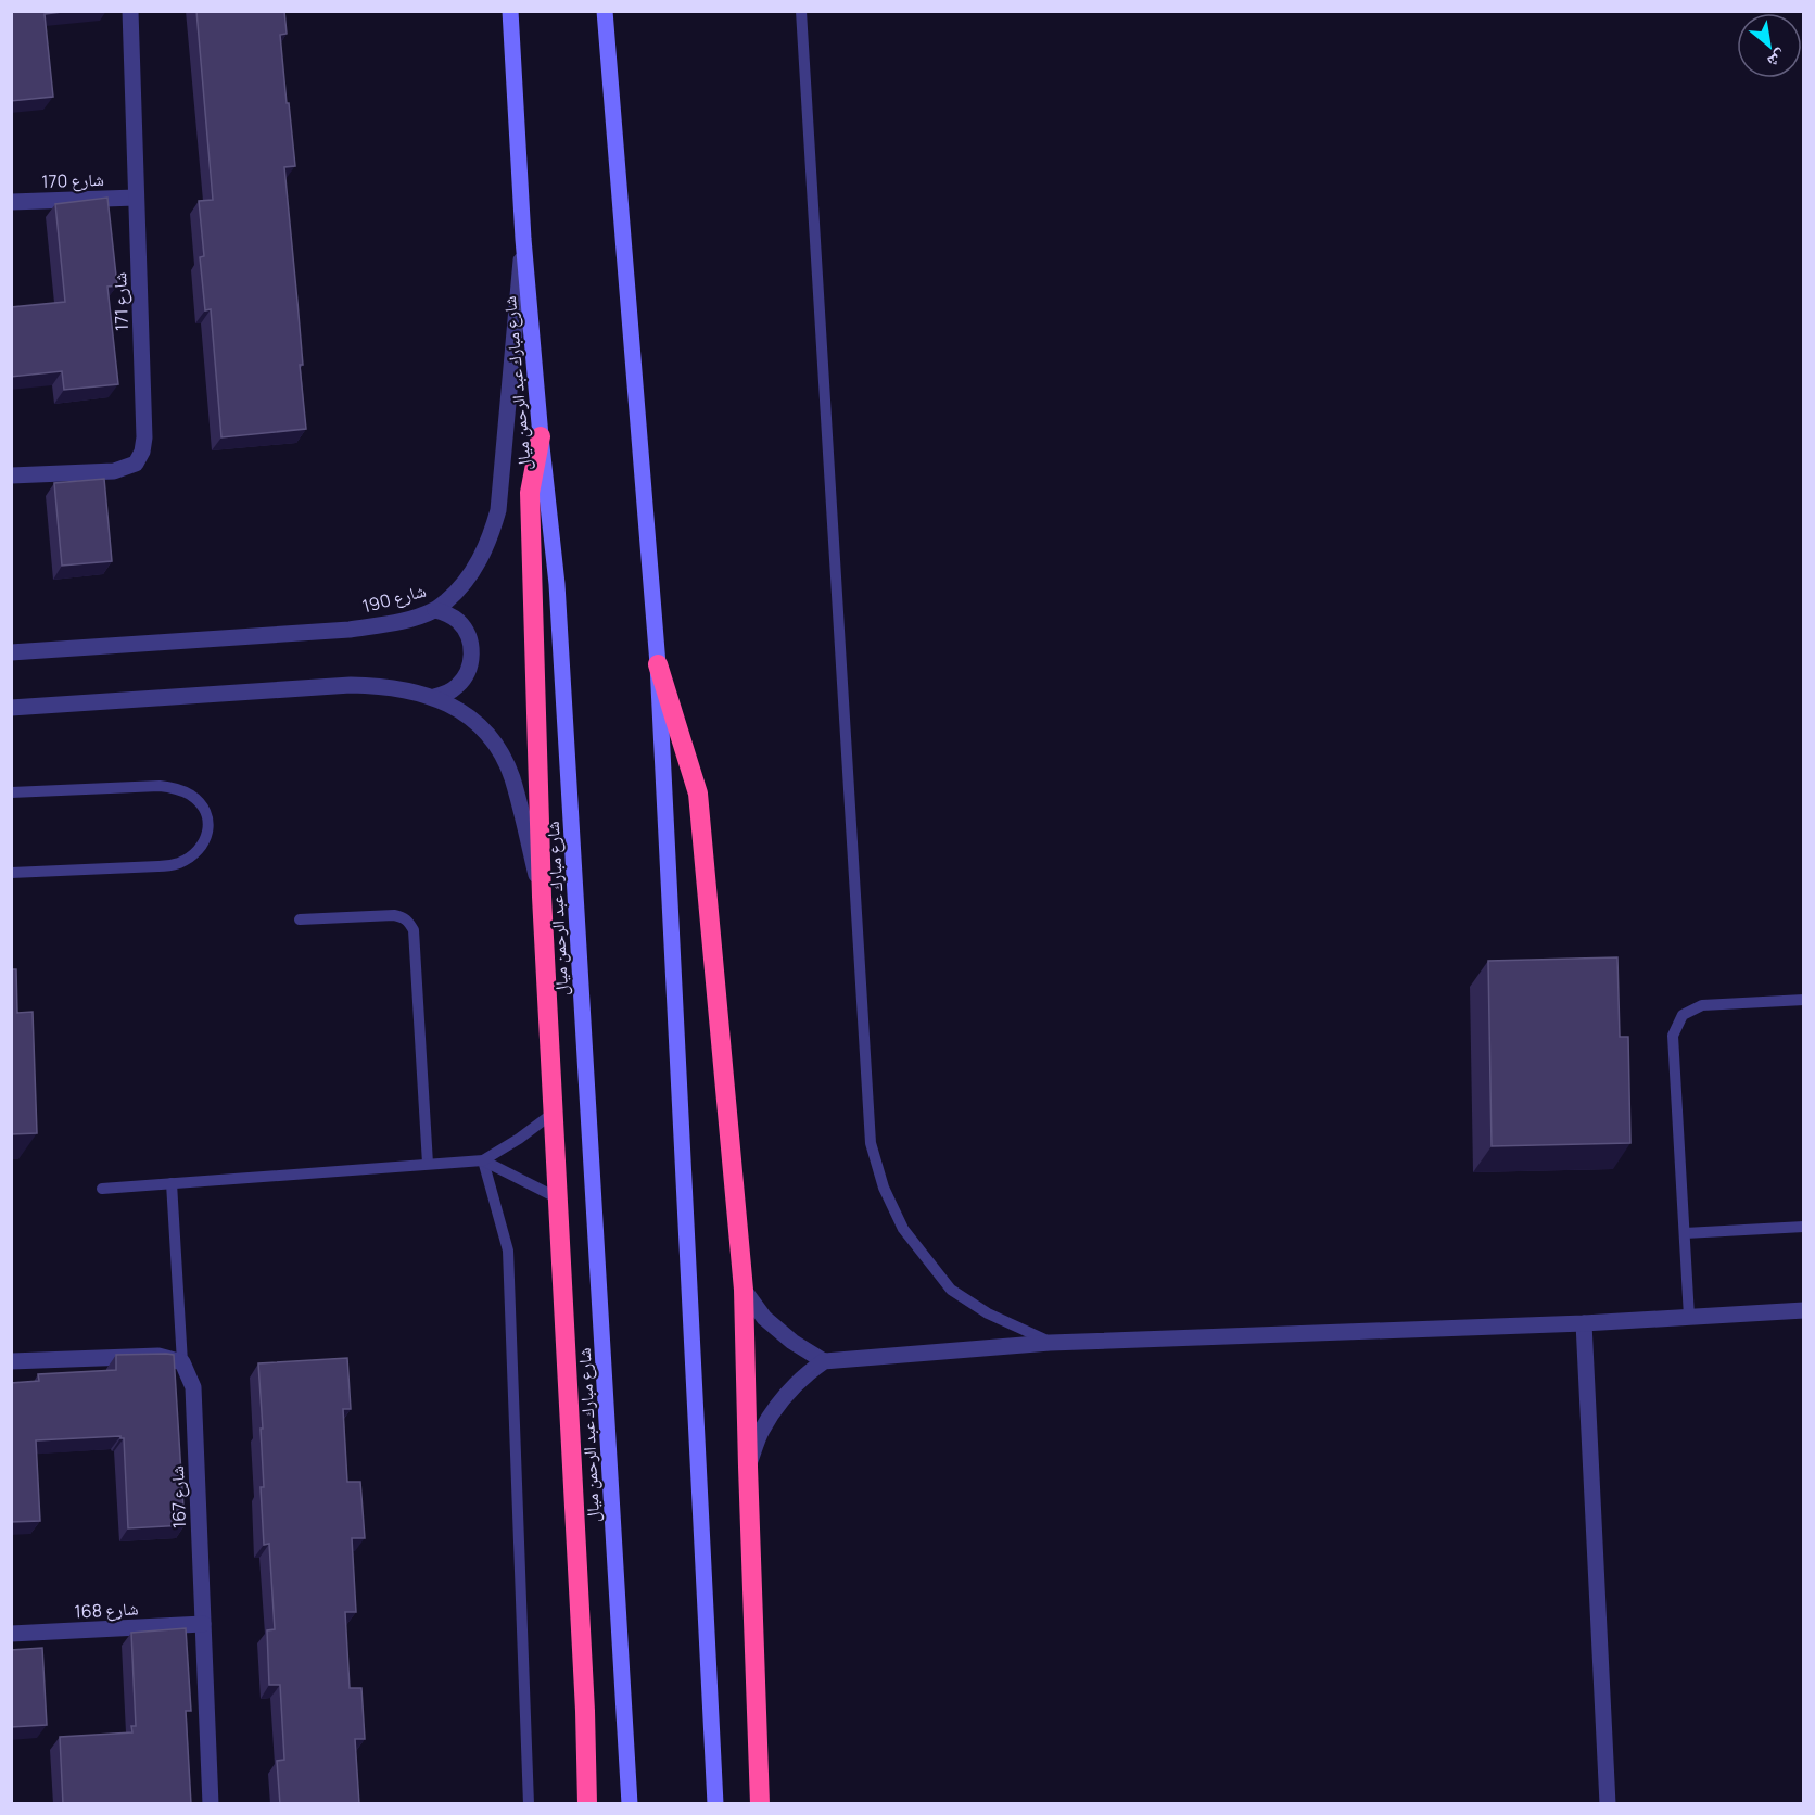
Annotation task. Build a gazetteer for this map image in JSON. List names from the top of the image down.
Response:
{
  "streets": {
    "main road": ["شارع مبارك عبد الرحمن ميال"],
    "street": [
      "شارع 170",
      "شارع 171",
      "شارع 190",
      "شارع 167",
      "شارع 168"
    ]
  },
  "crossings": [
    ["شارع 170", "شارع 171"],
    ["شارع مبارك عبد الرحمن ميال", "شارع 190"],
    ["شارع 167", "شارع 168"]
  ],
  "north": "bottom right"
}
